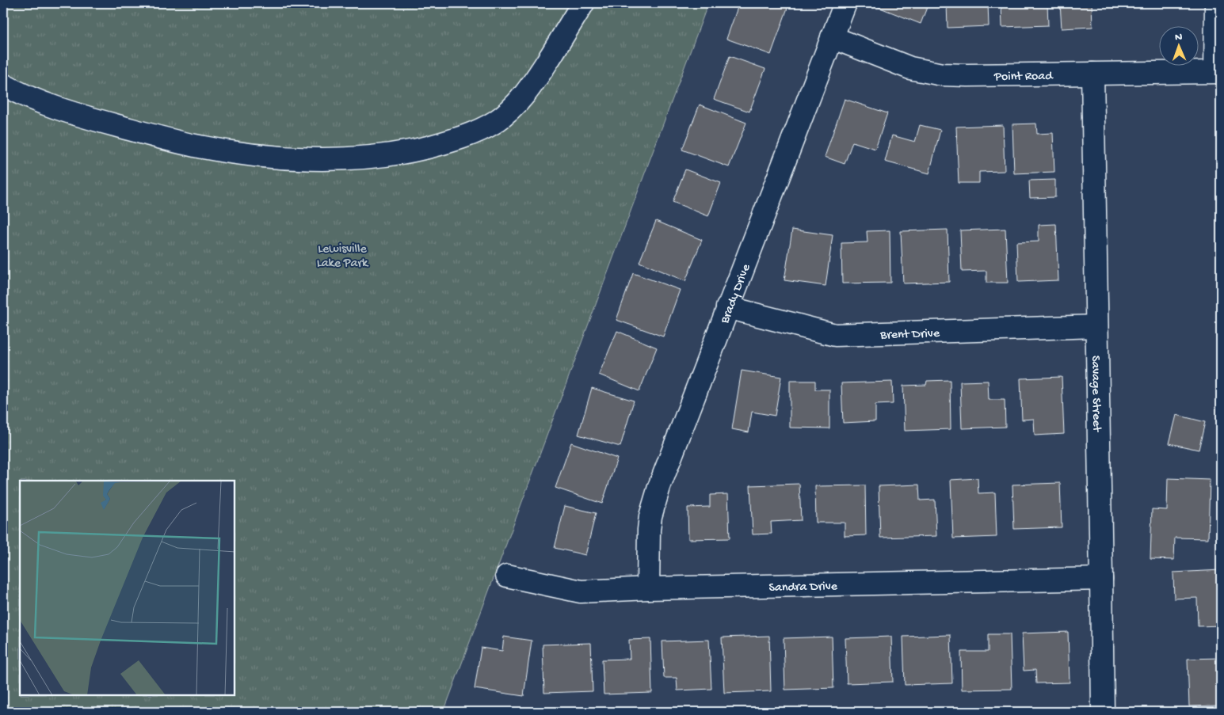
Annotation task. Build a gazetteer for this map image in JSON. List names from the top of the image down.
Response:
{
  "streets": {
    "street": [
      "Point Road",
      "Brady Drive",
      "Brent Drive",
      "Savage Street",
      "Sandra Drive"
    ]
  },
  "crossings": [
    ["Point Road", "Brady Drive"],
    ["Point Road", "Savage Street"],
    ["Brady Drive", "Brent Drive"],
    ["Brady Drive", "Sandra Drive"],
    ["Brent Drive", "Savage Street"],
    ["Savage Street", "Sandra Drive"]
  ],
  "parks": ["Lewisville Lake Park"],
  "north": "top"
}
